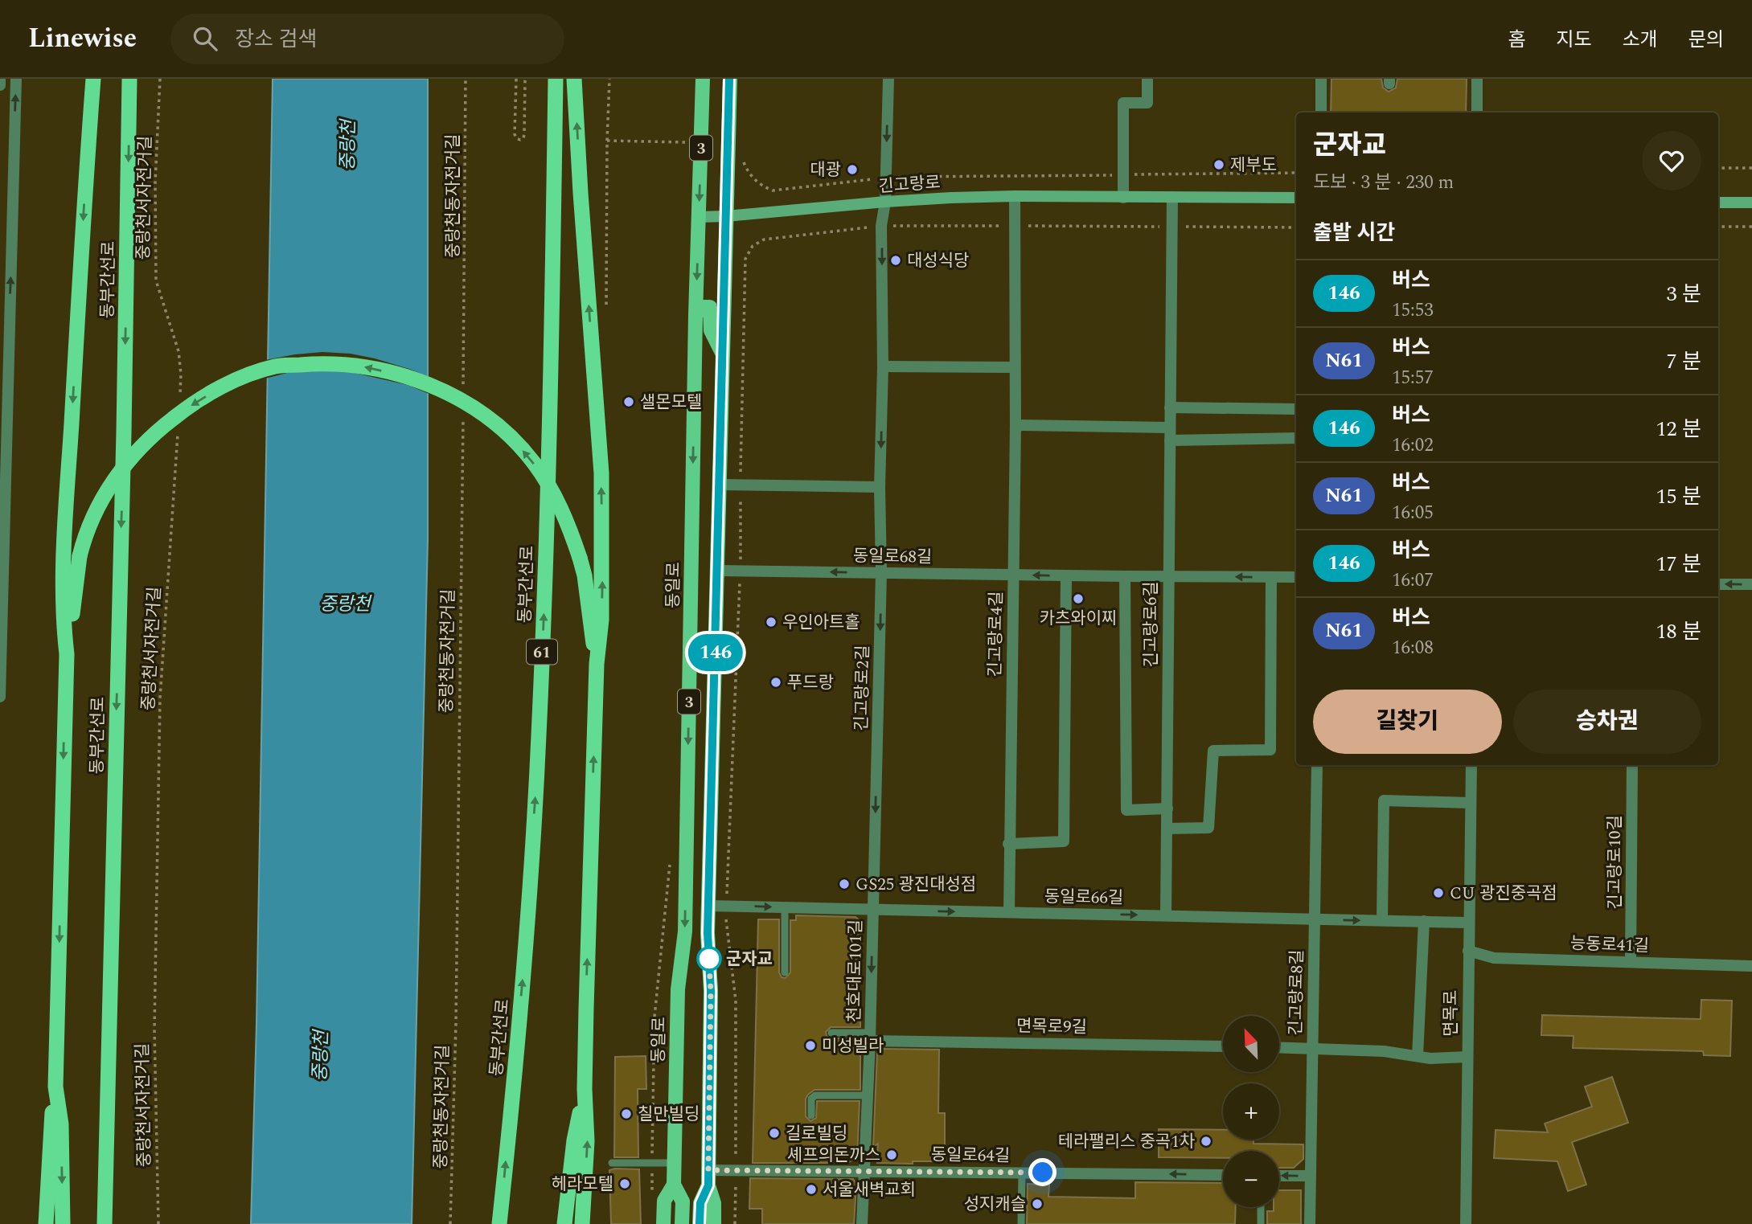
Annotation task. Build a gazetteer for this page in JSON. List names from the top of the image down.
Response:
{
  "streets": {
    "highway": ["동부간선로", "61"],
    "main road": ["3", "긴고랑로", "동일로"],
    "street": [
      "동일로68길",
      "긴고랑로6길",
      "긴고랑로4길",
      "긴고랑로2길",
      "긴고랑로10길",
      "동일로66길",
      "능동로41길",
      "천호대로101길",
      "긴고랑로8길",
      "면목로",
      "면목로9길",
      "동일로64길"
    ],
    "path": ["중랑천동자전거길", "중랑천서자전거길"]
  },
  "crossings": [
    ["3", "긴고랑로"],
    ["3", "동일로68길"],
    ["3", "동일로66길"],
    ["3", "동일로64길"],
    ["긴고랑로", "동일로"],
    ["긴고랑로", "긴고랑로6길"],
    ["긴고랑로", "긴고랑로4길"],
    ["긴고랑로", "긴고랑로2길"],
    ["동일로68길", "긴고랑로6길"],
    ["동일로68길", "긴고랑로4길"],
    ["동일로68길", "긴고랑로2길"],
    ["긴고랑로6길", "동일로66길"],
    ["긴고랑로4길", "동일로66길"],
    ["긴고랑로2길", "동일로66길"],
    ["긴고랑로2길", "천호대로101길"],
    ["긴고랑로10길", "능동로41길"],
    ["동일로66길", "천호대로101길"],
    ["동일로66길", "긴고랑로8길"],
    ["동일로66길", "면목로"],
    ["능동로41길", "면목로"],
    ["천호대로101길", "면목로9길"],
    ["천호대로101길", "동일로64길"]
  ],
  "one_way": [
    "긴고랑로2길",
    "동일로66길",
    "천호대로101길",
    "동일로64길"
  ],
  "water": ["중랑천"],
  "places": [
    "제부도",
    "대광",
    "대성식당",
    "샐몬모텔",
    "카츠와이찌",
    "우인아트홀",
    "푸드랑",
    "GS25 광진대성점",
    "CU 광진중곡점",
    "군자교",
    "미성빌라",
    "칠만빌딩",
    "길로빌딩",
    "테라팰리스 중곡1차",
    "셰프의돈까스",
    "헤라모텔",
    "서울새벽교회",
    "성지캐슬"
  ],
  "lines": ["bus line 146"],
  "north": "top left",
  "page": {
    "header": "Linewise",
    "search": "장소 검색",
    "nav": [
      "홈",
      "지도",
      "소개",
      "문의"
    ],
    "on_map": "146",
    "heading": [
      ["군자교", "도보 · 3 분 · 230 m"],
      "출발 시간"
    ],
    "list": [
      {
        "mark": "146",
        "name": "버스",
        "note": "15:53",
        "value": "3 분"
      },
      {
        "mark": "N61",
        "name": "버스",
        "note": "15:57",
        "value": "7 분"
      },
      {
        "mark": "146",
        "name": "버스",
        "note": "16:02",
        "value": "12 분"
      },
      {
        "mark": "N61",
        "name": "버스",
        "note": "16:05",
        "value": "15 분"
      },
      {
        "mark": "146",
        "name": "버스",
        "note": "16:07",
        "value": "17 분"
      },
      {
        "mark": "N61",
        "name": "버스",
        "note": "16:08",
        "value": "18 분"
      }
    ],
    "buttons": ["길찾기", "승차권"],
    "map_buttons": ["+", "−"]
  }
}
